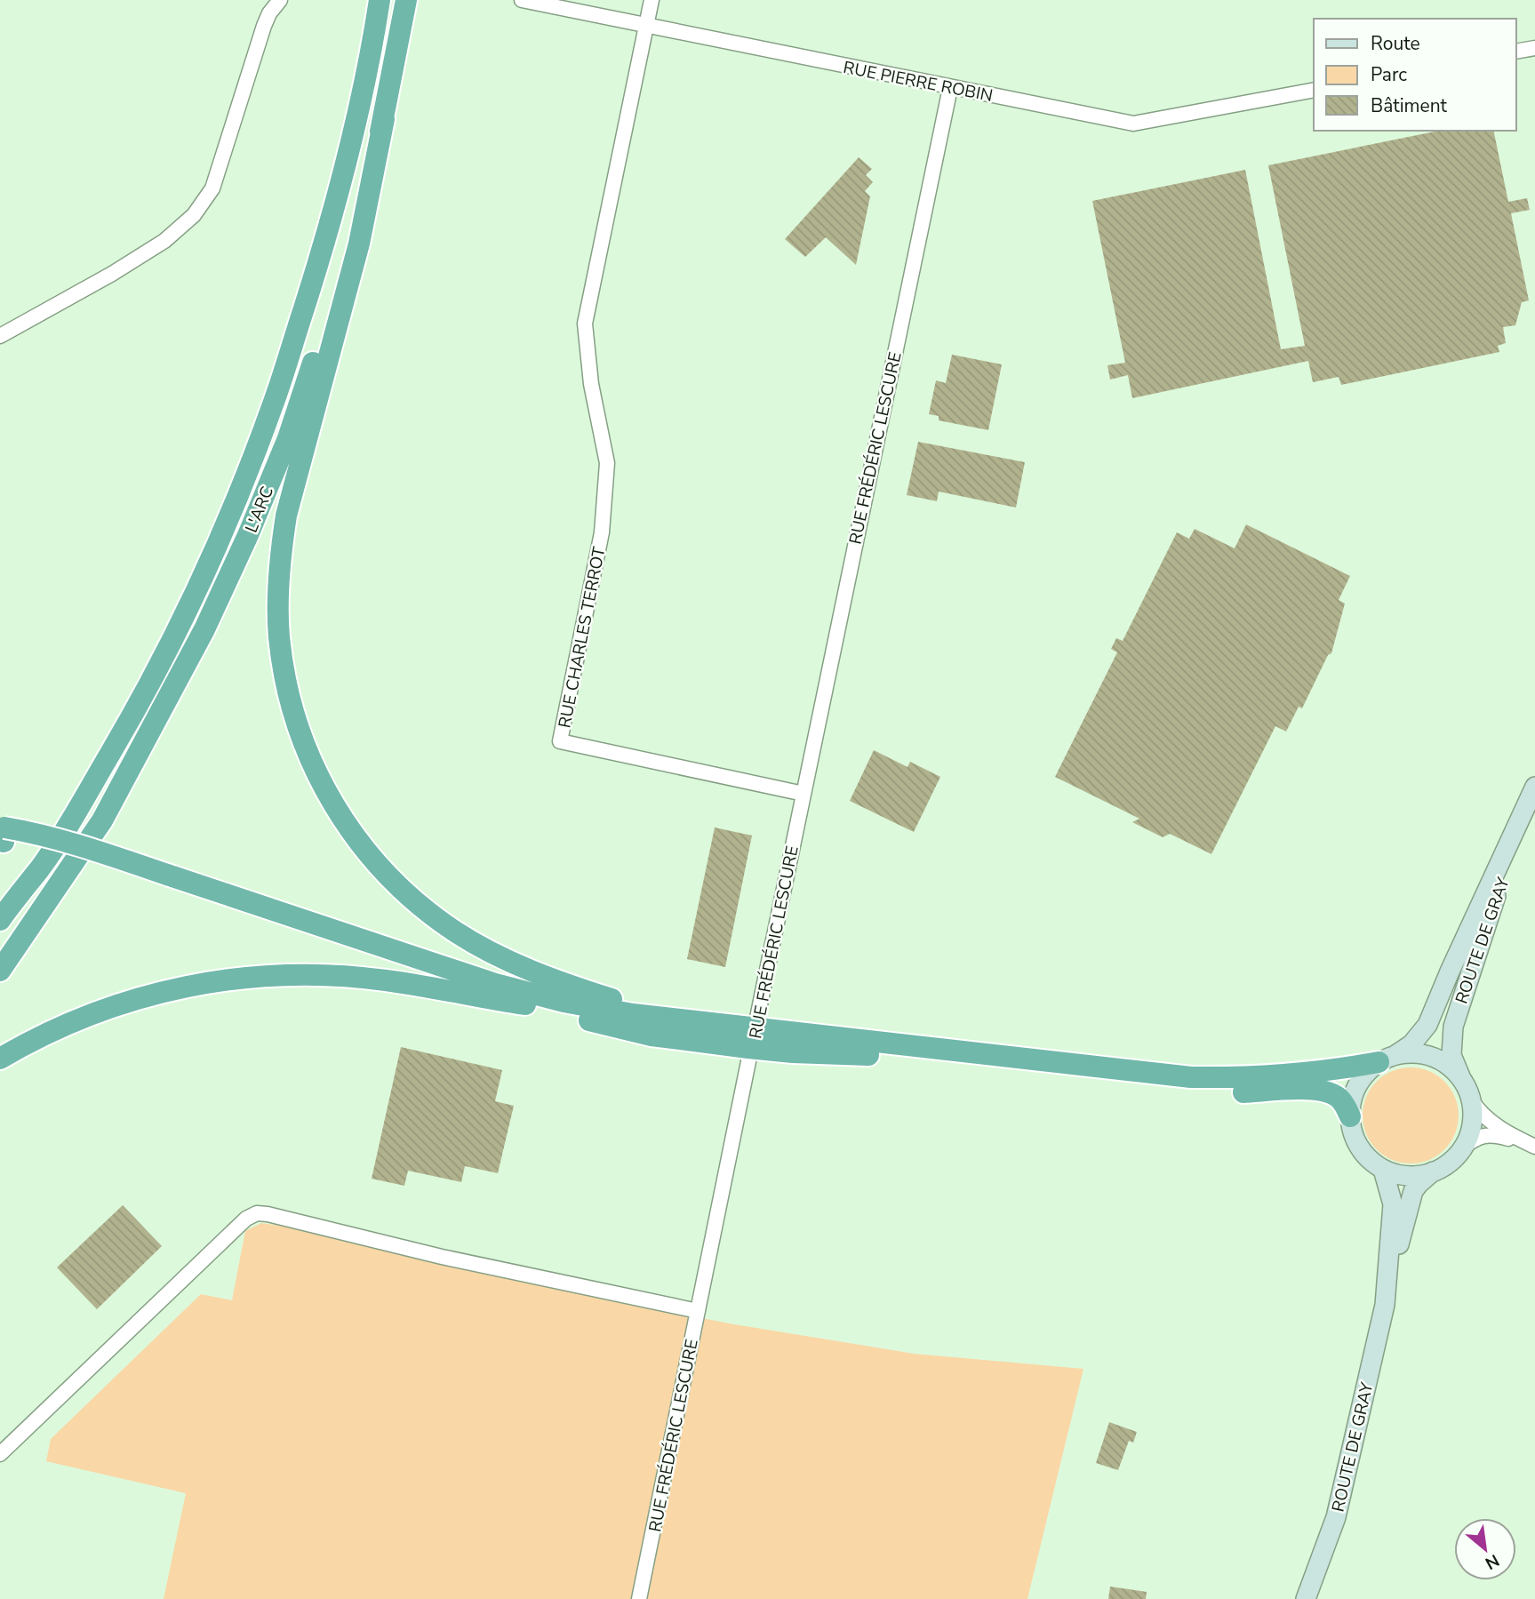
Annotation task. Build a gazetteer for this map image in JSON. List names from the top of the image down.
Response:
{
  "streets": {
    "highway": ["L'ARC"],
    "main road": ["ROUTE DE GRAY"],
    "street": ["RUE PIERRE ROBIN", "RUE FRÉDÉRIC LESCURE", "RUE CHARLES TERROT"]
  },
  "crossings": [
    ["RUE PIERRE ROBIN", "RUE FRÉDÉRIC LESCURE"],
    ["RUE PIERRE ROBIN", "RUE CHARLES TERROT"],
    ["RUE FRÉDÉRIC LESCURE", "RUE CHARLES TERROT"]
  ],
  "legend": ["Route", "Parc", "Bâtiment"],
  "north": "bottom right"
}
